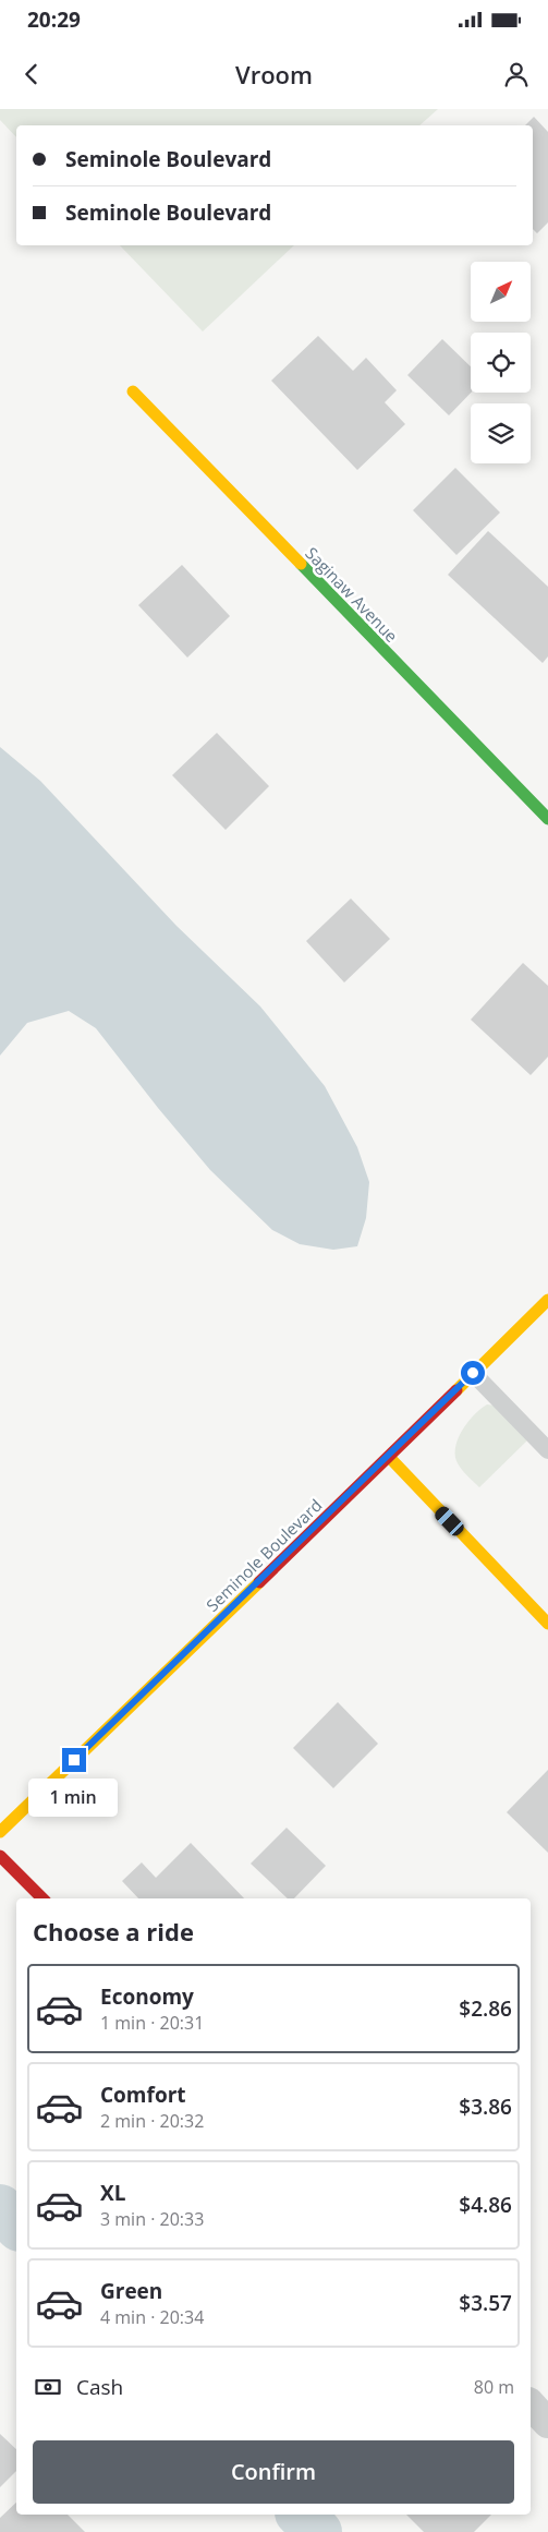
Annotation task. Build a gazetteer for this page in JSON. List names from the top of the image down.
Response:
{
  "streets": {
    "street": ["Saginaw Avenue", "Seminole Boulevard"]
  },
  "north": "top right",
  "page": {
    "status": "20:29",
    "header": "Vroom",
    "banner": ["Seminole Boulevard", "Seminole Boulevard"],
    "bubble": "1 min",
    "heading": "Choose a ride",
    "list": [
      {
        "name": "Economy",
        "note": "1 min · 20:31",
        "value": "$2.86"
      },
      {
        "name": "Comfort",
        "note": "2 min · 20:32",
        "value": "$3.86"
      },
      {
        "name": "XL",
        "note": "3 min · 20:33",
        "value": "$4.86"
      },
      {
        "name": "Green",
        "note": "4 min · 20:34",
        "value": "$3.57"
      }
    ],
    "pay": ["Cash", "80 m"],
    "buttons": "Confirm"
  }
}
